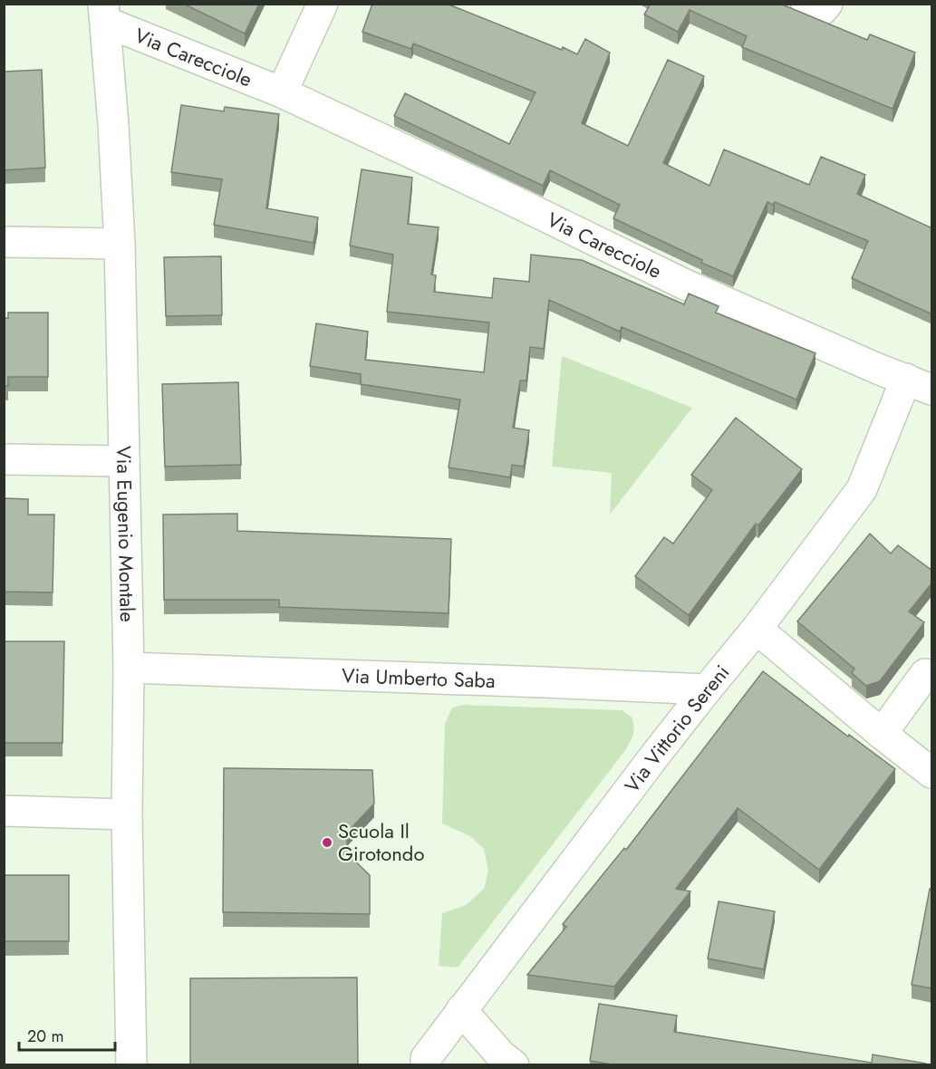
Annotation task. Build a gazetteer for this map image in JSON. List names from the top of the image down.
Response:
{
  "streets": {
    "street": [
      "Via Carecciole",
      "Via Eugenio Montale",
      "Via Umberto Saba",
      "Via Vittorio Sereni"
    ]
  },
  "crossings": [
    ["Via Carecciole", "Via Eugenio Montale"],
    ["Via Carecciole", "Via Vittorio Sereni"],
    ["Via Eugenio Montale", "Via Umberto Saba"],
    ["Via Umberto Saba", "Via Vittorio Sereni"]
  ],
  "places": ["Scuola Il Girotondo"],
  "scale_bar": "20 m"
}
